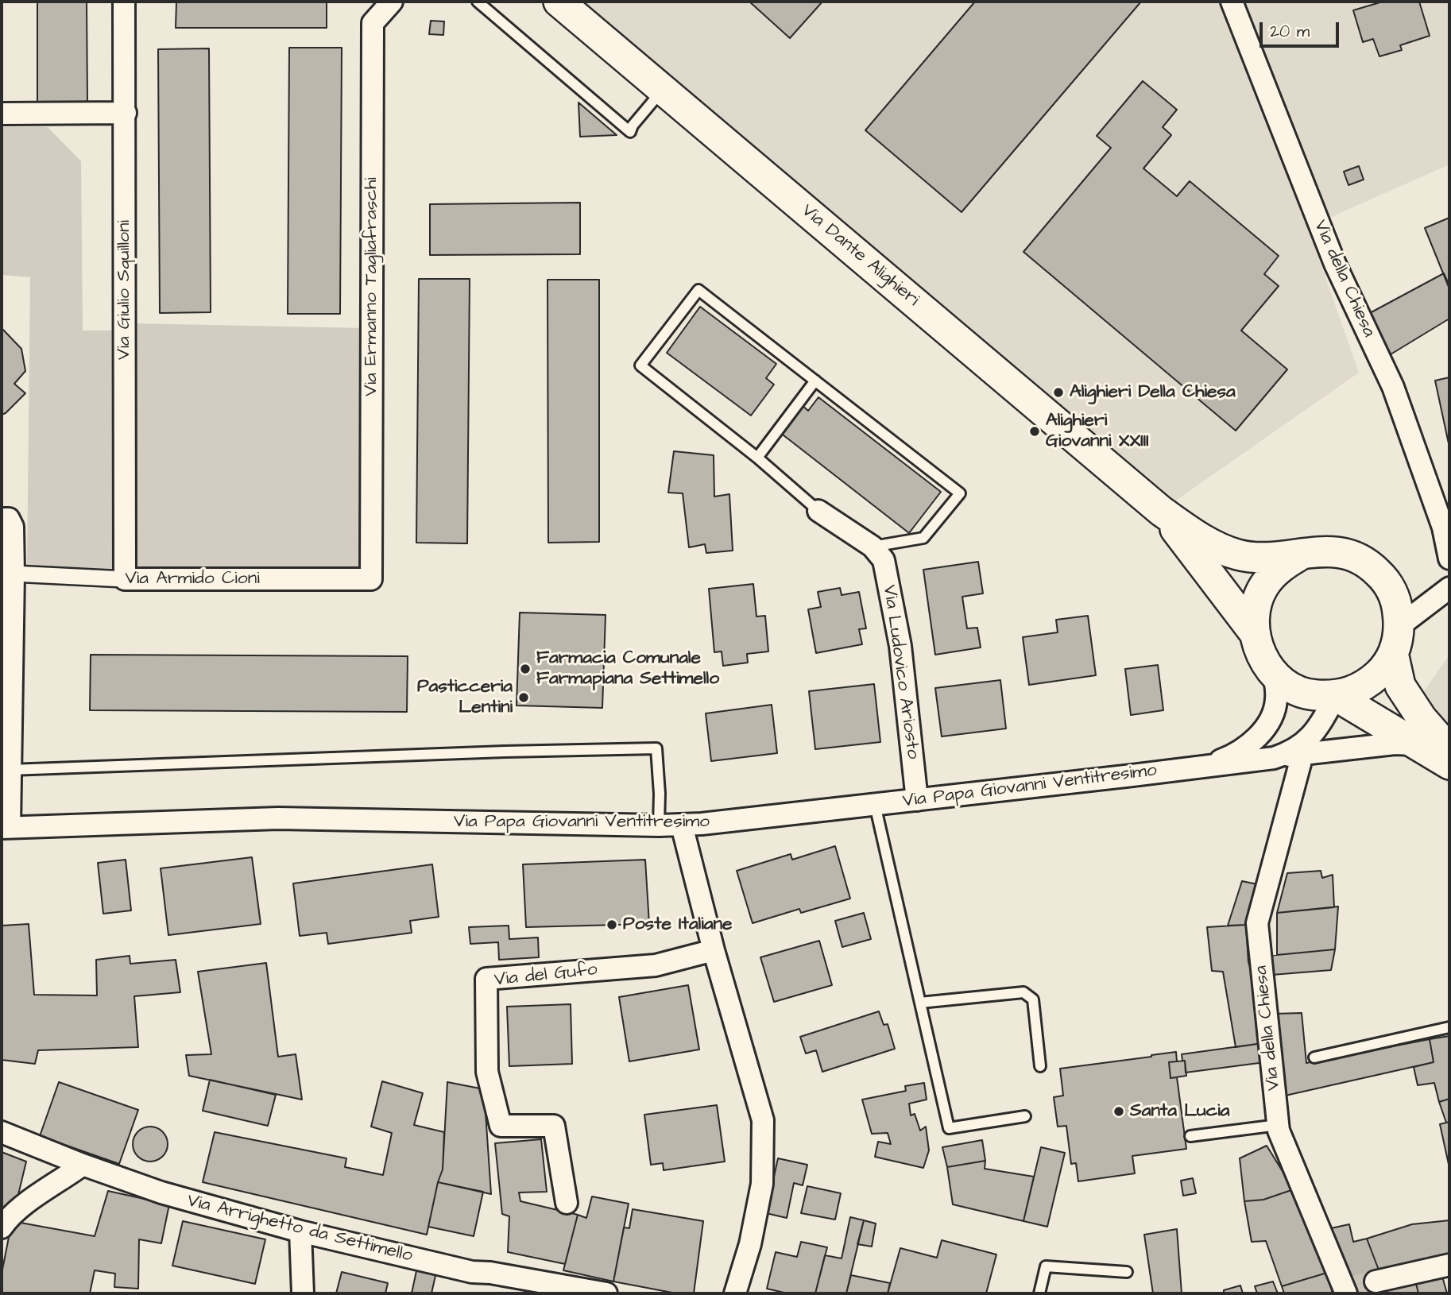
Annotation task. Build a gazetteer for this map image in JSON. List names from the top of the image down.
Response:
{
  "streets": {
    "main road": ["Via Dante Alighieri"],
    "street": [
      "Via della Chiesa",
      "Via Ermanno Tagliafraschi",
      "Via Giulio Squilloni",
      "Via Armido Cioni",
      "Via Ludovico Ariosto",
      "Via Papa Giovanni Ventitresimo",
      "Via del Gufo",
      "Via Arrighetto da Settimello"
    ]
  },
  "crossings": [
    ["Via Dante Alighieri", "Via Papa Giovanni Ventitresimo"],
    ["Via della Chiesa", "Via Papa Giovanni Ventitresimo"],
    ["Via Ermanno Tagliafraschi", "Via Armido Cioni"],
    ["Via Giulio Squilloni", "Via Armido Cioni"],
    ["Via Ludovico Ariosto", "Via Papa Giovanni Ventitresimo"]
  ],
  "places": [
    "Alighieri Della Chiesa",
    "Alighieri Giovanni XXIII",
    "Farmacia Comunale Farmapiana Settimello",
    "Pasticceria Lentini",
    "Poste Italiane",
    "Santa Lucia"
  ],
  "scale_bar": "20 m"
}
